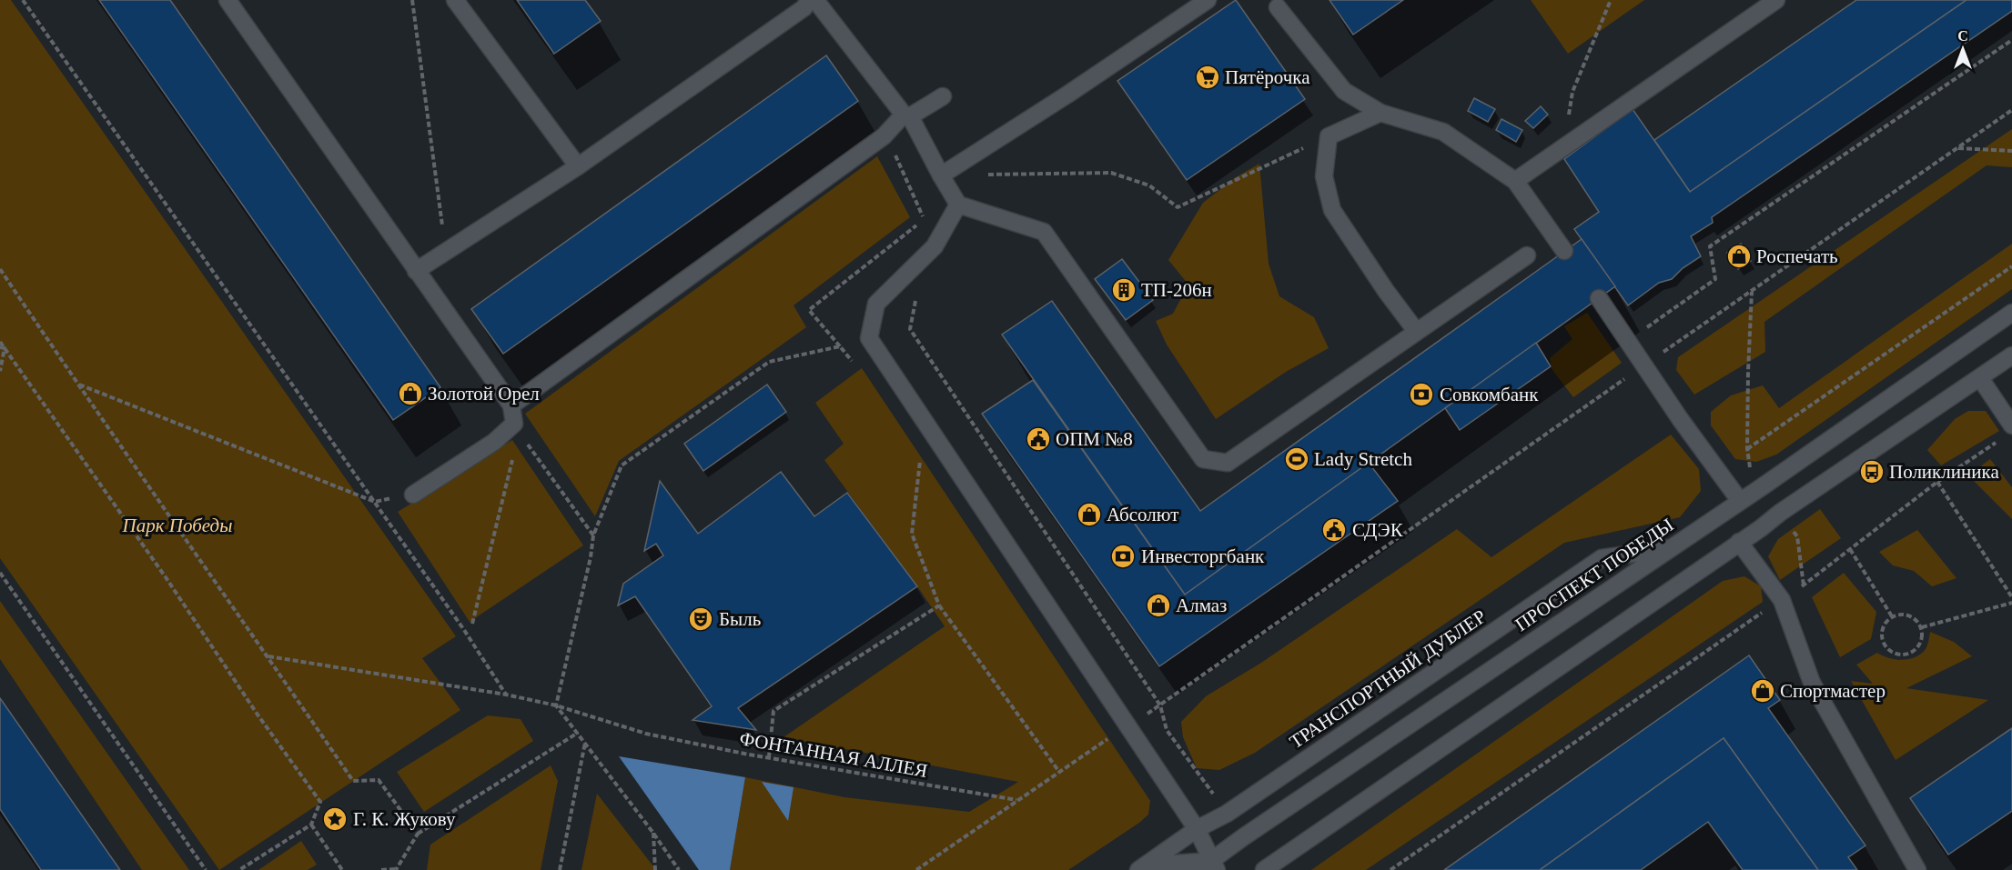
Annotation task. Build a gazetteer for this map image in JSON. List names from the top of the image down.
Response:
{
  "streets": {
    "main road": ["ПРОСПЕКТ ПОБЕДЫ", "ТРАНСПОРТНЫЙ ДУБЛЕР"],
    "path": ["ФОНТАННАЯ АЛЛЕЯ"]
  },
  "crossings": [
    ["ПРОСПЕКТ ПОБЕДЫ", "ТРАНСПОРТНЫЙ ДУБЛЕР"]
  ],
  "parks": ["Парк Победы"],
  "places": {
    "supermarket": ["Пятёрочка"],
    "shop": [
      "Роспечать",
      "Золотой Орел",
      "Абсолют",
      "Алмаз",
      "Спортмастер"
    ],
    "building": ["ТП-206н"],
    "bank": ["Совкомбанк", "Инвесторгбанк"],
    "public building": ["ОПМ №8", "СДЭК"],
    "sports": ["Lady Stretch"],
    "bus stop": ["Поликлиника"],
    "theatre": ["Быль"],
    "place": ["Г. К. Жукову"]
  },
  "north": "top"
}
